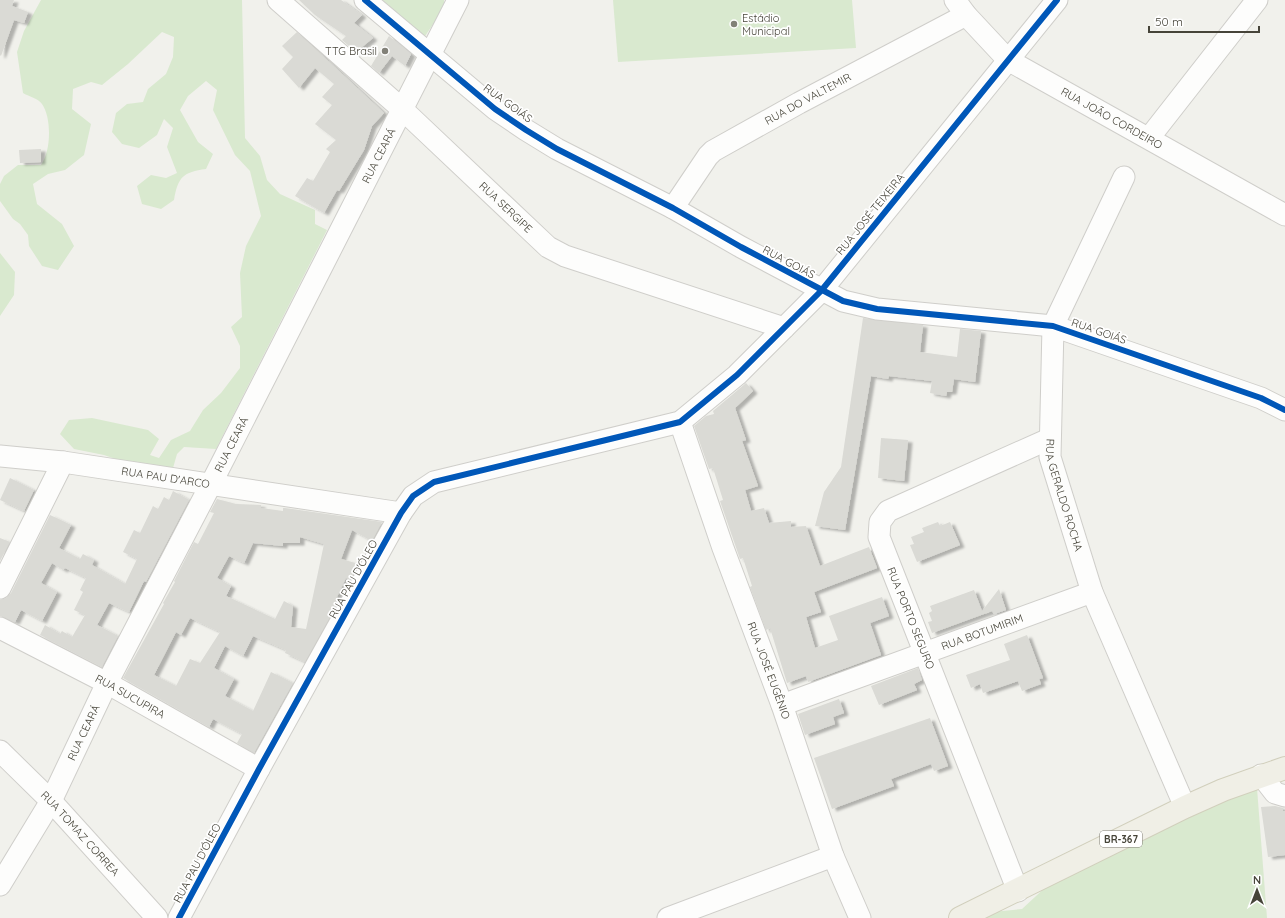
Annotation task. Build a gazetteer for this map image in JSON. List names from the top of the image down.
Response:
{
  "streets": {
    "main road": ["BR-367"],
    "street": [
      "RUA DO VALTEMIR",
      "RUA GOIÁS",
      "RUA JOÃO CORDEIRO",
      "RUA CEARÁ",
      "RUA SERGIPE",
      "RUA JOSÉ TEIXEIRA",
      "RUA PAU D'ARCO",
      "RUA GERALDO ROCHA",
      "RUA PAU D'ÓLEO",
      "RUA PORTO SEGURO",
      "RUA BOTUMIRIM",
      "RUA JOSÉ EUGÊNIO",
      "RUA SUCUPIRA",
      "RUA TOMAZ CORREA"
    ]
  },
  "crossings": [
    ["RUA DO VALTEMIR", "RUA GOIÁS"],
    ["RUA DO VALTEMIR", "RUA JOÃO CORDEIRO"],
    ["RUA GOIÁS", "RUA CEARÁ"],
    ["RUA GOIÁS", "RUA JOSÉ TEIXEIRA"],
    ["RUA GOIÁS", "RUA GERALDO ROCHA"],
    ["RUA JOÃO CORDEIRO", "RUA JOSÉ TEIXEIRA"],
    ["RUA CEARÁ", "RUA SERGIPE"],
    ["RUA CEARÁ", "RUA PAU D'ARCO"],
    ["RUA CEARÁ", "RUA SUCUPIRA"],
    ["RUA CEARÁ", "RUA TOMAZ CORREA"],
    ["RUA SERGIPE", "RUA JOSÉ TEIXEIRA"],
    ["RUA JOSÉ TEIXEIRA", "RUA PAU D'ÓLEO"],
    ["RUA JOSÉ TEIXEIRA", "RUA JOSÉ EUGÊNIO"],
    ["RUA PAU D'ARCO", "RUA PAU D'ÓLEO"],
    ["RUA GERALDO ROCHA", "RUA PORTO SEGURO"],
    ["RUA GERALDO ROCHA", "RUA BOTUMIRIM"],
    ["RUA GERALDO ROCHA", "BR-367"],
    ["RUA PAU D'ÓLEO", "RUA JOSÉ EUGÊNIO"],
    ["RUA PAU D'ÓLEO", "RUA SUCUPIRA"],
    ["RUA PORTO SEGURO", "RUA BOTUMIRIM"],
    ["RUA PORTO SEGURO", "BR-367"],
    ["RUA BOTUMIRIM", "RUA JOSÉ EUGÊNIO"]
  ],
  "places": ["Estádio Municipal", "TTG Brasil"],
  "scale_bar": "50 m",
  "north": "top"
}
